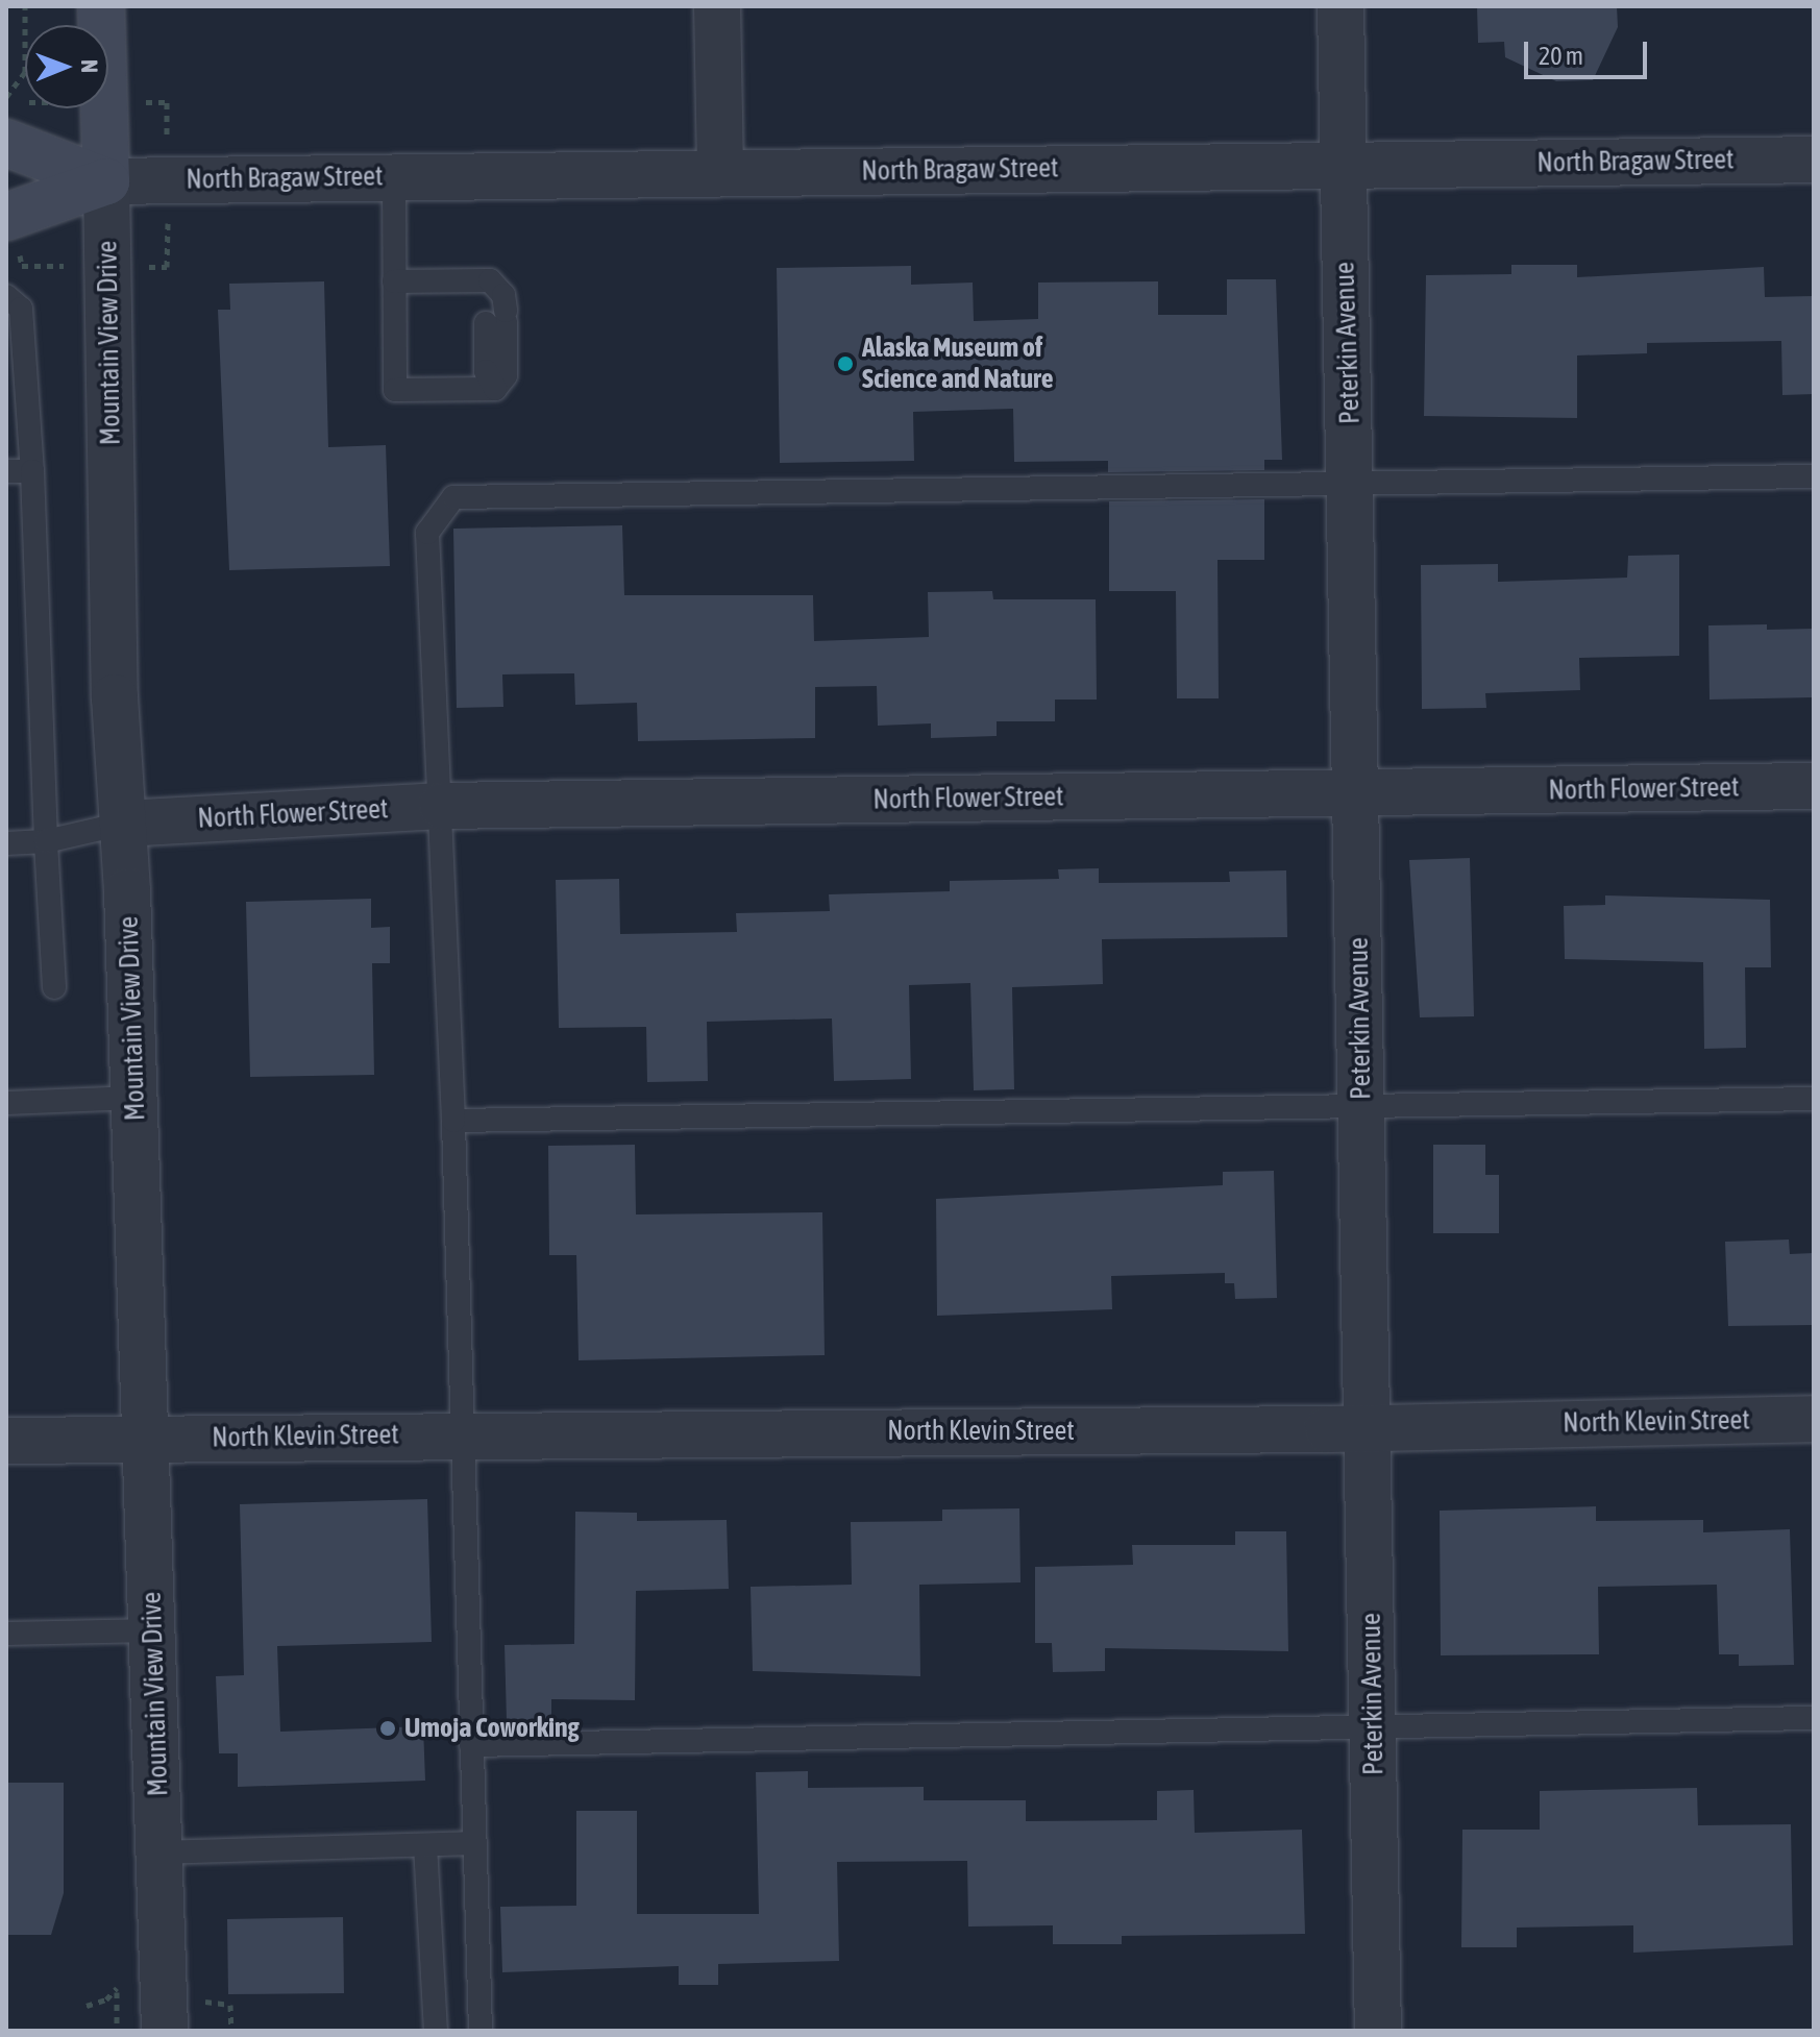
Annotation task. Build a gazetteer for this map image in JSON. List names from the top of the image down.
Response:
{
  "streets": {
    "main road": ["Mountain View Drive"],
    "street": [
      "North Bragaw Street",
      "Peterkin Avenue",
      "North Flower Street",
      "North Klevin Street"
    ]
  },
  "crossings": [
    ["North Bragaw Street", "Mountain View Drive"],
    ["North Bragaw Street", "Peterkin Avenue"],
    ["Mountain View Drive", "North Flower Street"],
    ["Mountain View Drive", "North Klevin Street"],
    ["Peterkin Avenue", "North Flower Street"],
    ["Peterkin Avenue", "North Klevin Street"]
  ],
  "places": ["Alaska Museum of Science and Nature", "Umoja Coworking"],
  "scale_bar": "20 m",
  "north": "right"
}
